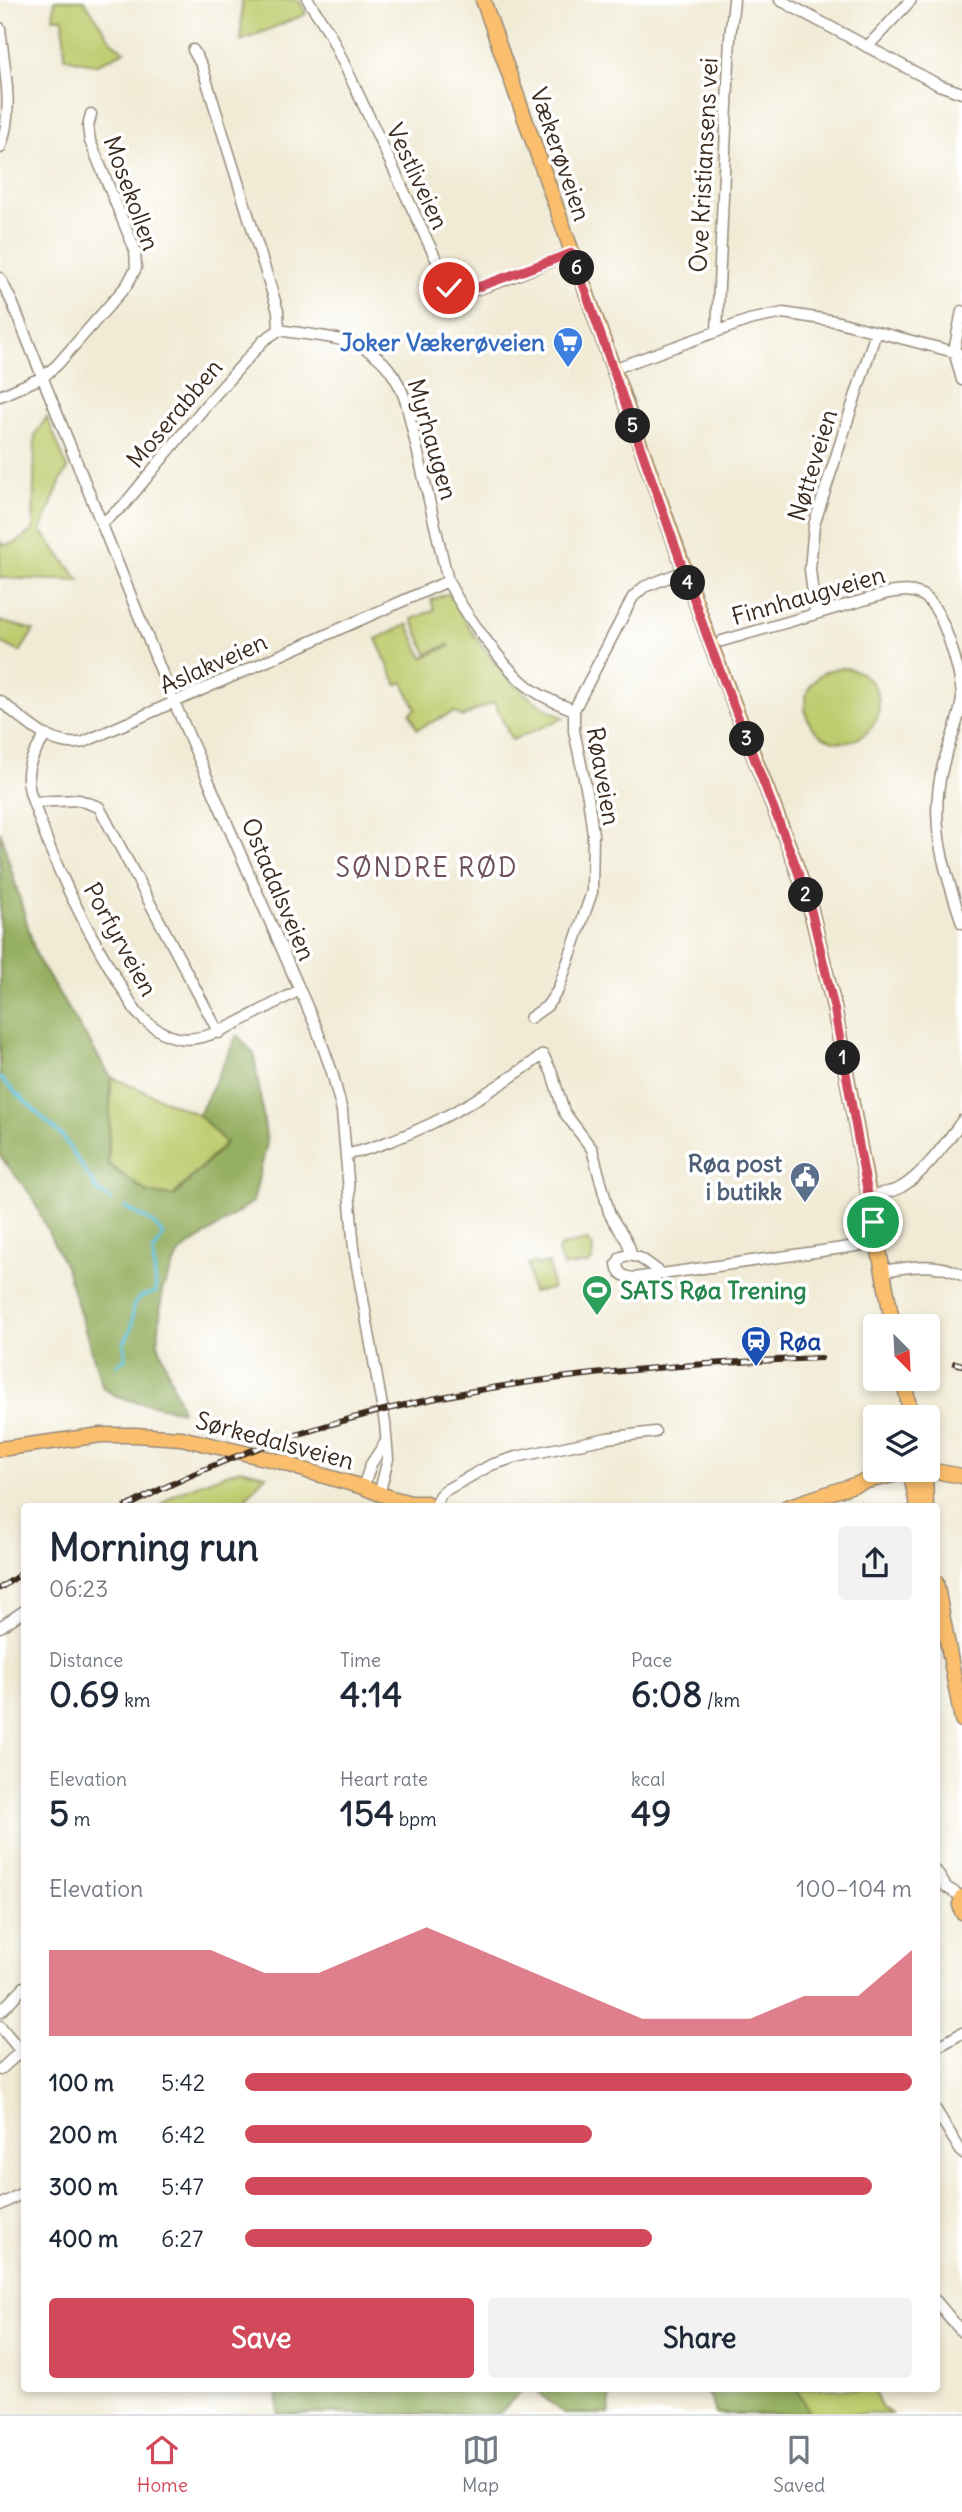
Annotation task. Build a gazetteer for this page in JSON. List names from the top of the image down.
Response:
{
  "streets": {
    "main road": ["Vækerøveien", "Sørkedalsveien"],
    "street": [
      "Ove Kristiansens vei",
      "Vestliveien",
      "Mosekollen",
      "Moserabben",
      "Myrhaugen",
      "Nøtteveien",
      "Finnhaugveien",
      "Aslakveien",
      "Røaveien",
      "Ostadalsveien",
      "Porfyrveien"
    ]
  },
  "crossings": [
    ["Vækerøveien", "Vestliveien"],
    ["Vækerøveien", "Røaveien"],
    ["Mosekollen", "Ostadalsveien"],
    ["Moserabben", "Myrhaugen"],
    ["Moserabben", "Ostadalsveien"],
    ["Myrhaugen", "Aslakveien"],
    ["Myrhaugen", "Røaveien"],
    ["Nøtteveien", "Finnhaugveien"],
    ["Aslakveien", "Ostadalsveien"],
    ["Aslakveien", "Porfyrveien"],
    ["Ostadalsveien", "Porfyrveien"],
    ["Ostadalsveien", "Sørkedalsveien"]
  ],
  "districts": ["SØNDRE RØD"],
  "places": {
    "supermarket": ["Joker Vækerøveien"],
    "public building": ["Røa post i butikk"],
    "sports": ["SATS Røa Trening"],
    "station": ["Røa"]
  },
  "north": "bottom right",
  "page": {
    "pins": [
      "6",
      "5",
      "4",
      "3",
      "2",
      "1"
    ],
    "heading": ["Morning run", "06:23"],
    "stats": [
      ["Distance", "0.69 km"],
      ["Time", "4:14"],
      ["Pace", "6:08 /km"],
      ["Elevation", "5 m"],
      ["Heart rate", "154 bpm"],
      ["kcal", "49"]
    ],
    "chart": ["Elevation", "100–104 m"],
    "list": [
      {
        "name": "100 m",
        "note": "5:42"
      },
      {
        "name": "200 m",
        "note": "6:42"
      },
      {
        "name": "300 m",
        "note": "5:47"
      },
      {
        "name": "400 m",
        "note": "6:27"
      }
    ],
    "buttons": ["Save", "Share"],
    "tabs": ["Home", "Map", "Saved"]
  }
}
